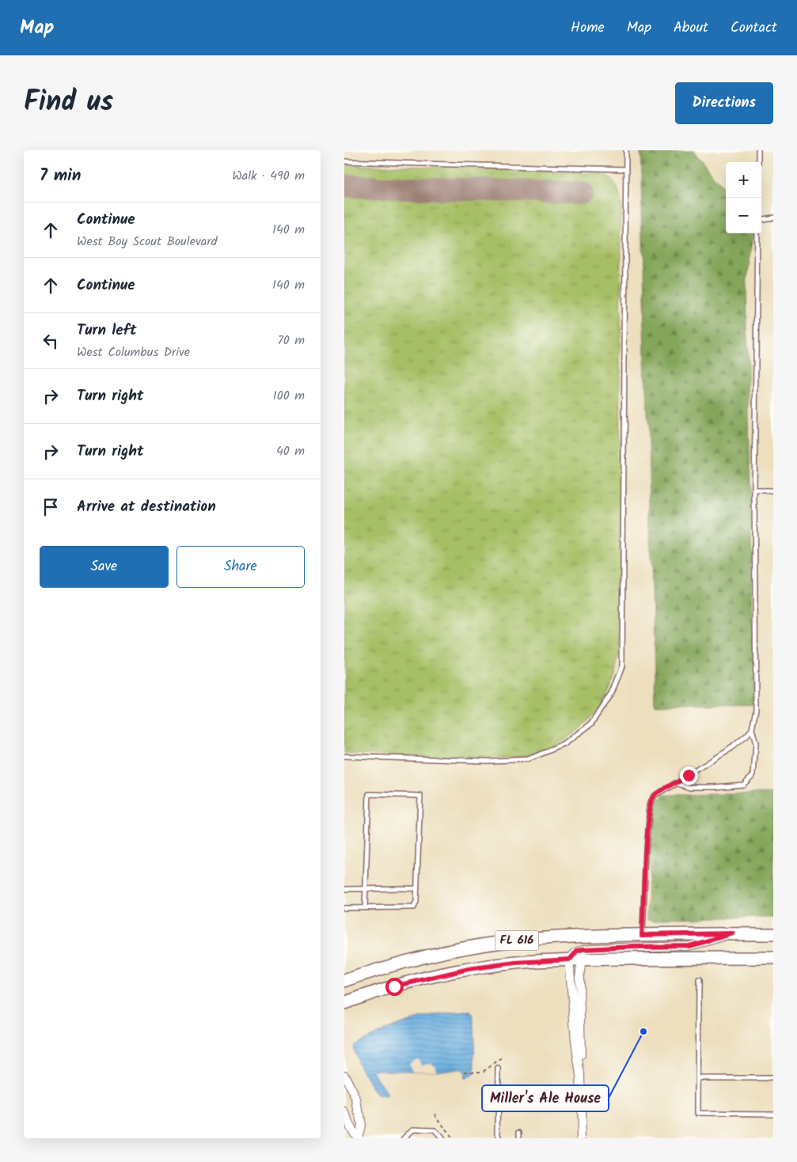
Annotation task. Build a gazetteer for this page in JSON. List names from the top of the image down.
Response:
{
  "streets": {
    "main road": ["FL 616"]
  },
  "places": ["Miller's Ale House"],
  "page": {
    "header": "Map",
    "nav": [
      "Home",
      "Map",
      "About",
      "Contact"
    ],
    "title": "Find us",
    "buttons": [
      "Directions",
      ["Save", "Share"]
    ],
    "heading": ["7 min", "Walk · 490 m"],
    "map_buttons": ["+", "−"],
    "list": [
      ["Continue", "West Boy Scout Boulevard", "140 m"],
      ["Continue", "140 m"],
      ["Turn left", "West Columbus Drive", "70 m"],
      ["Turn right", "100 m"],
      ["Turn right", "40 m"],
      "Arrive at destination"
    ]
  }
}
